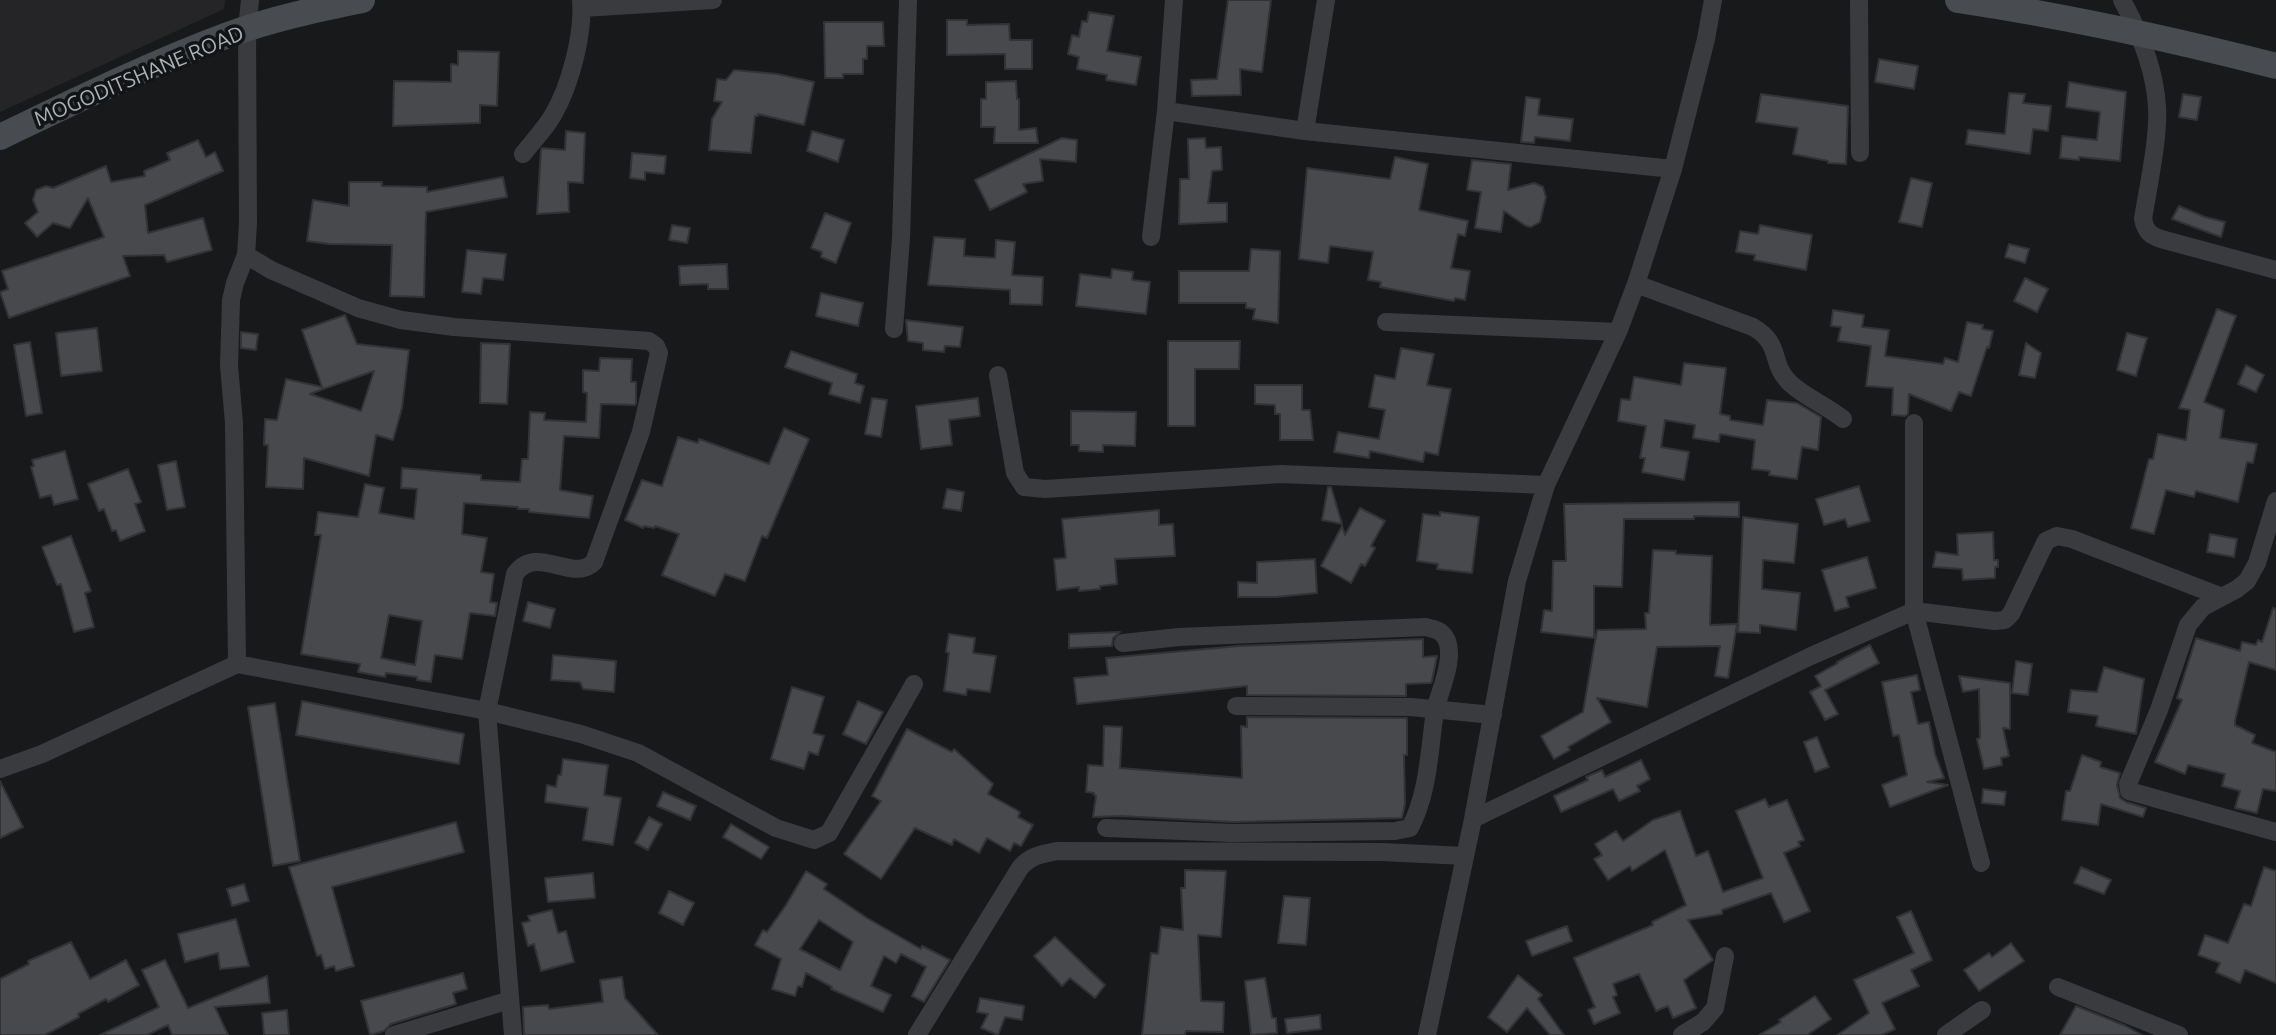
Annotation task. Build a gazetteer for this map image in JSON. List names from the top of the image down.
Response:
{
  "streets": {
    "main road": ["MOGODITSHANE ROAD"]
  }
}
